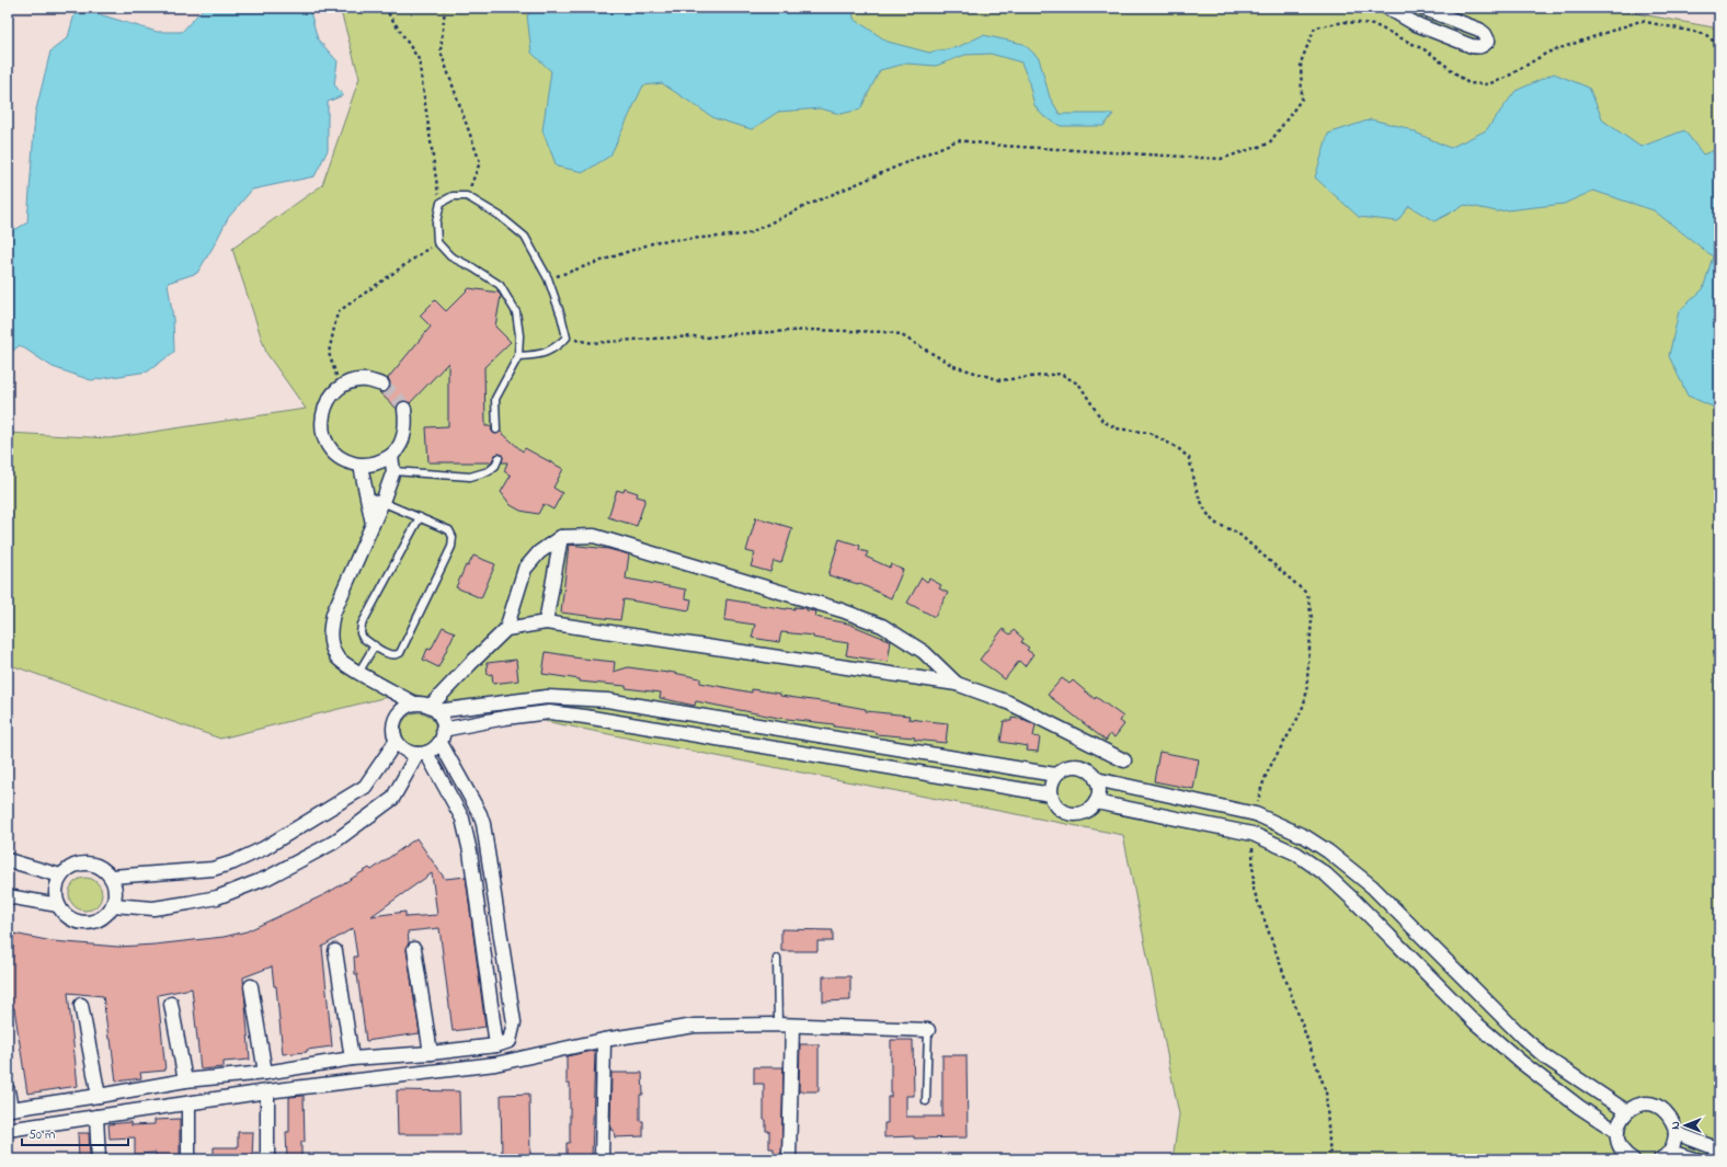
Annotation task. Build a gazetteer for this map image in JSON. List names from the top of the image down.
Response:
{
  "scale_bar": "50 m",
  "north": "left"
}
